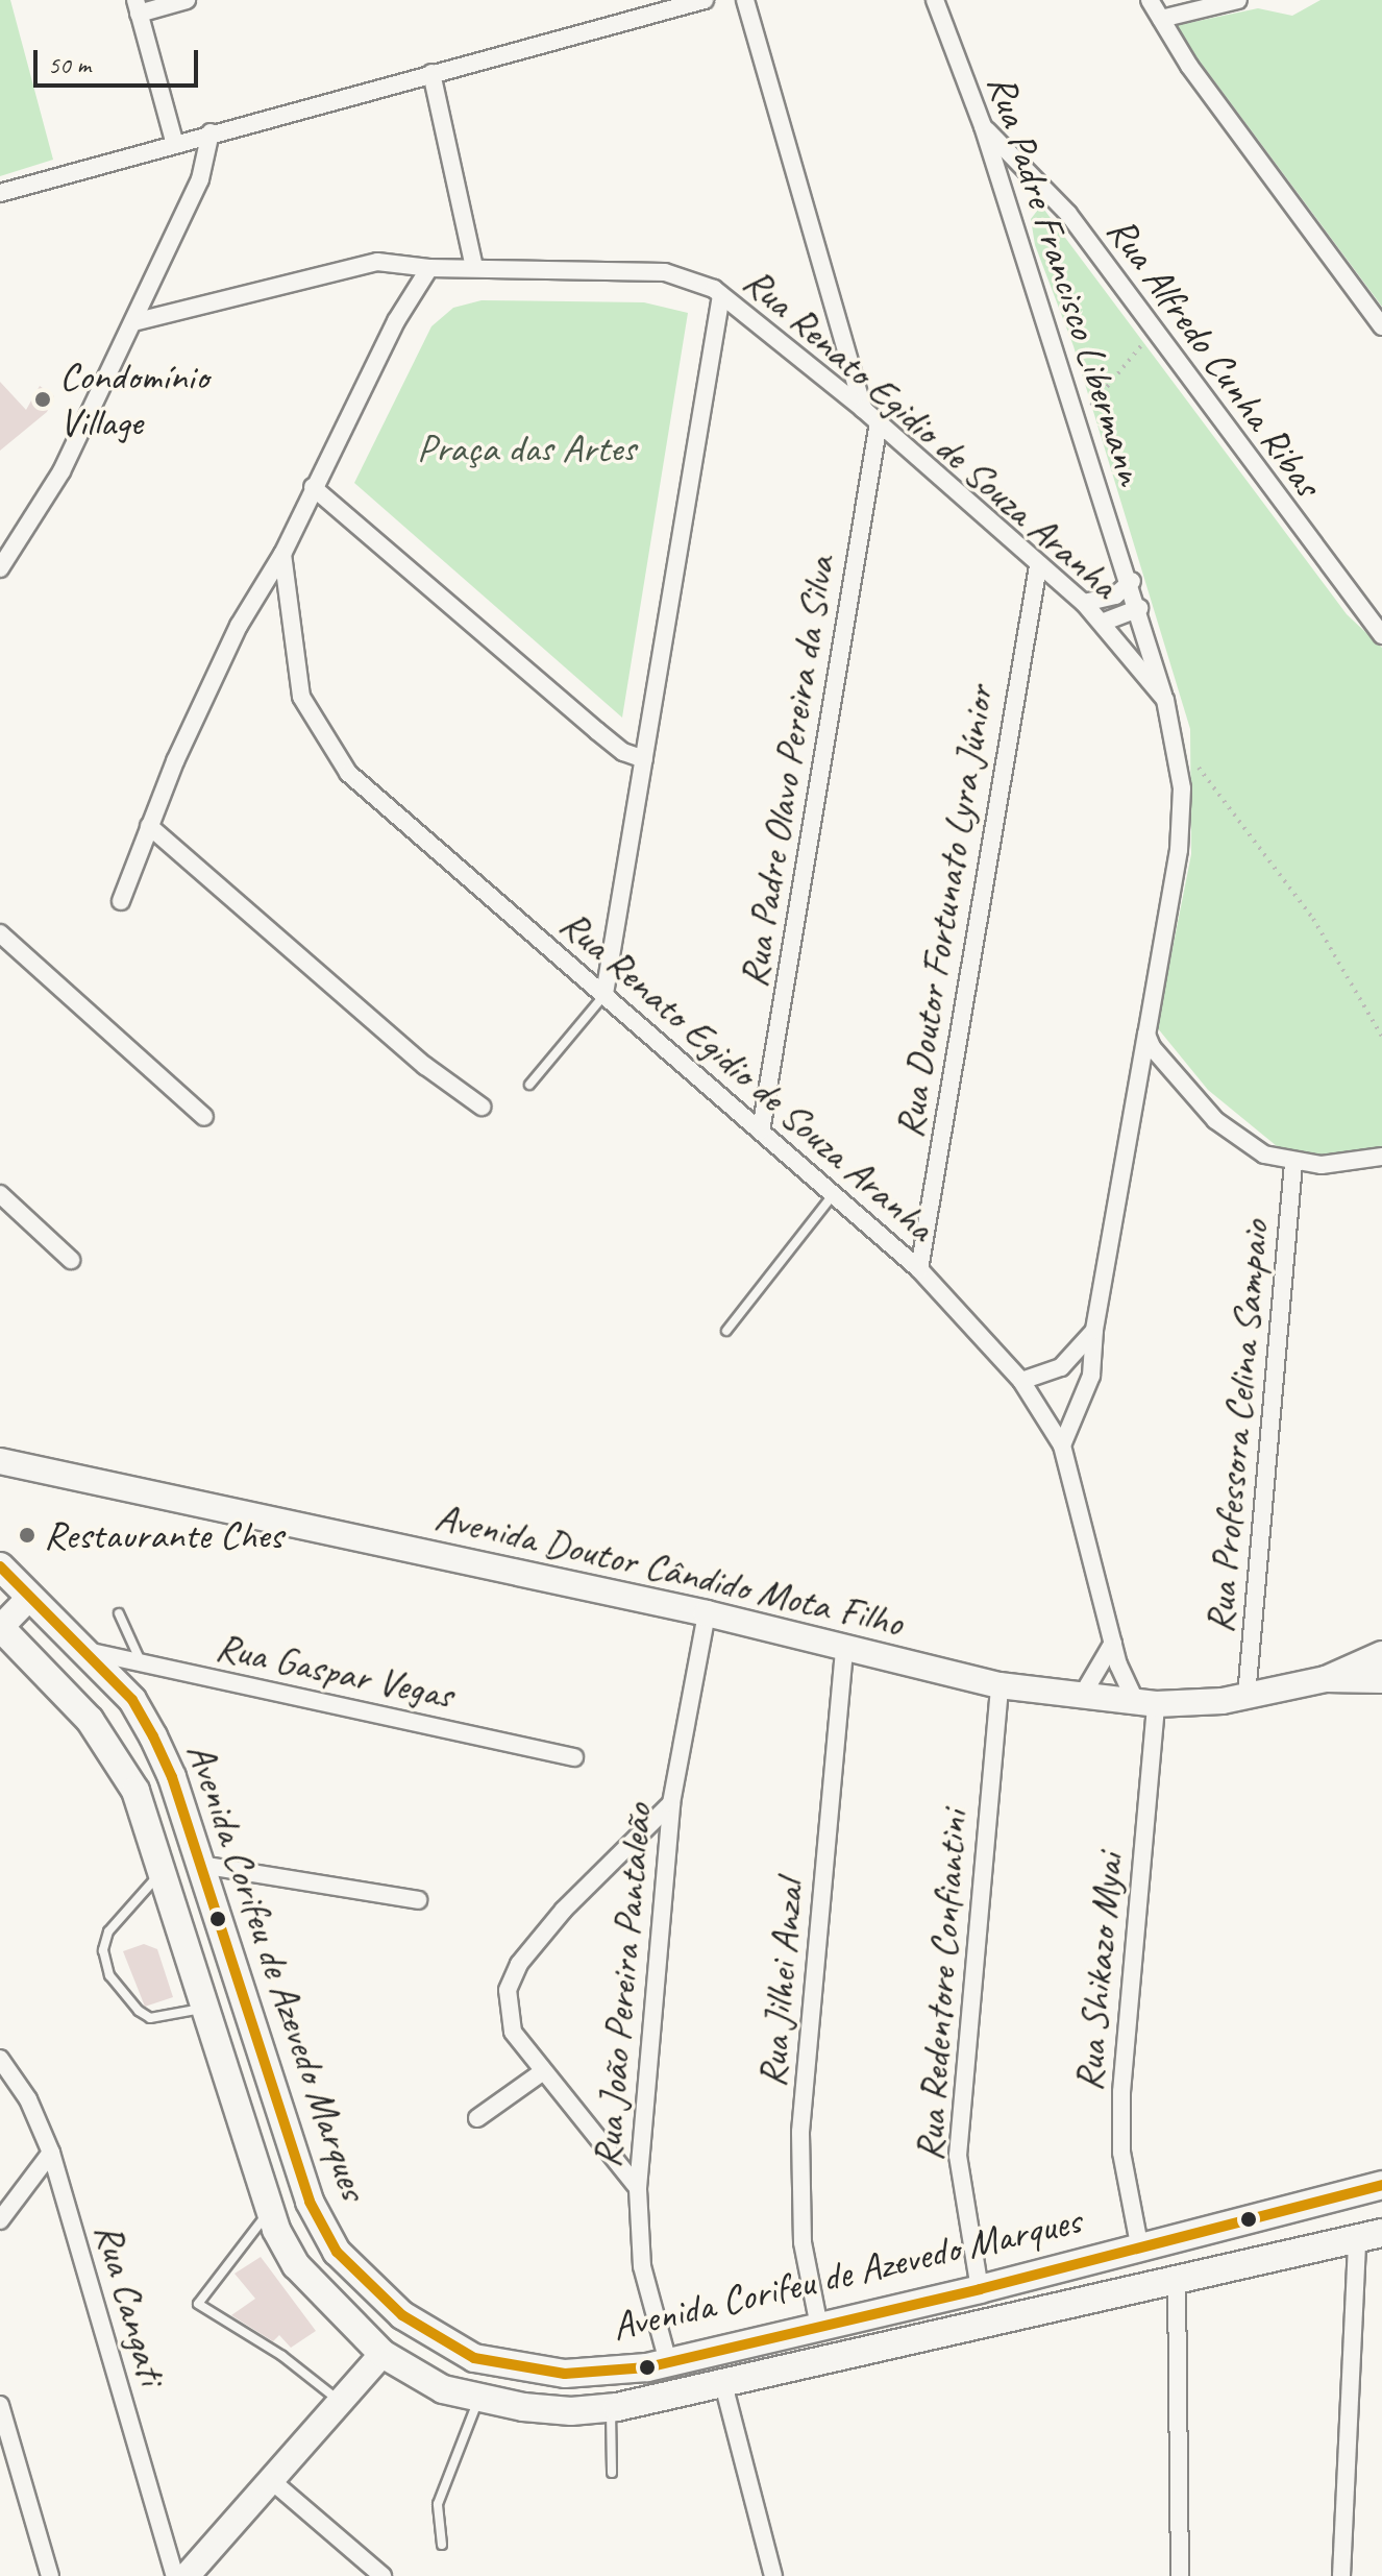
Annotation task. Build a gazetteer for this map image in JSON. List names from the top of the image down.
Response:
{
  "streets": {
    "main road": ["Avenida Doutor Cândido Mota Filho", "Avenida Corifeu de Azevedo Marques"],
    "street": [
      "Rua Padre Francisco Libermann",
      "Rua Alfredo Cunha Ribas",
      "Rua Renato Egidio de Souza Aranha",
      "Rua Padre Olavo Pereira da Silva",
      "Rua Doutor Fortunato Lyra Júnior",
      "Rua Professora Celina Sampaio",
      "Rua Gaspar Vegas",
      "Rua Shikazo Myai",
      "Rua Jilhei Anzal",
      "Rua João Pereira Pantaleão",
      "Rua Redentore Confiantini",
      "Rua Cangati"
    ]
  },
  "crossings": [
    ["Rua Padre Francisco Libermann", "Rua Alfredo Cunha Ribas"],
    ["Rua Padre Francisco Libermann", "Rua Renato Egidio de Souza Aranha"],
    ["Rua Renato Egidio de Souza Aranha", "Rua Padre Olavo Pereira da Silva"],
    ["Rua Renato Egidio de Souza Aranha", "Rua Doutor Fortunato Lyra Júnior"],
    ["Rua Renato Egidio de Souza Aranha", "Avenida Doutor Cândido Mota Filho"],
    ["Rua Renato Egidio de Souza Aranha", "Rua Shikazo Myai"],
    ["Rua Professora Celina Sampaio", "Avenida Doutor Cândido Mota Filho"],
    ["Avenida Doutor Cândido Mota Filho", "Rua Shikazo Myai"],
    ["Avenida Doutor Cândido Mota Filho", "Rua Jilhei Anzal"],
    ["Avenida Doutor Cândido Mota Filho", "Rua João Pereira Pantaleão"],
    ["Avenida Doutor Cândido Mota Filho", "Rua Redentore Confiantini"],
    ["Rua Gaspar Vegas", "Avenida Corifeu de Azevedo Marques"],
    ["Avenida Corifeu de Azevedo Marques", "Rua Shikazo Myai"],
    ["Avenida Corifeu de Azevedo Marques", "Rua Jilhei Anzal"],
    ["Avenida Corifeu de Azevedo Marques", "Rua João Pereira Pantaleão"],
    ["Avenida Corifeu de Azevedo Marques", "Rua Redentore Confiantini"]
  ],
  "parks": ["Praça das Artes"],
  "places": ["Condomínio Village", "Restaurante Ches"],
  "scale_bar": "50 m"
}
